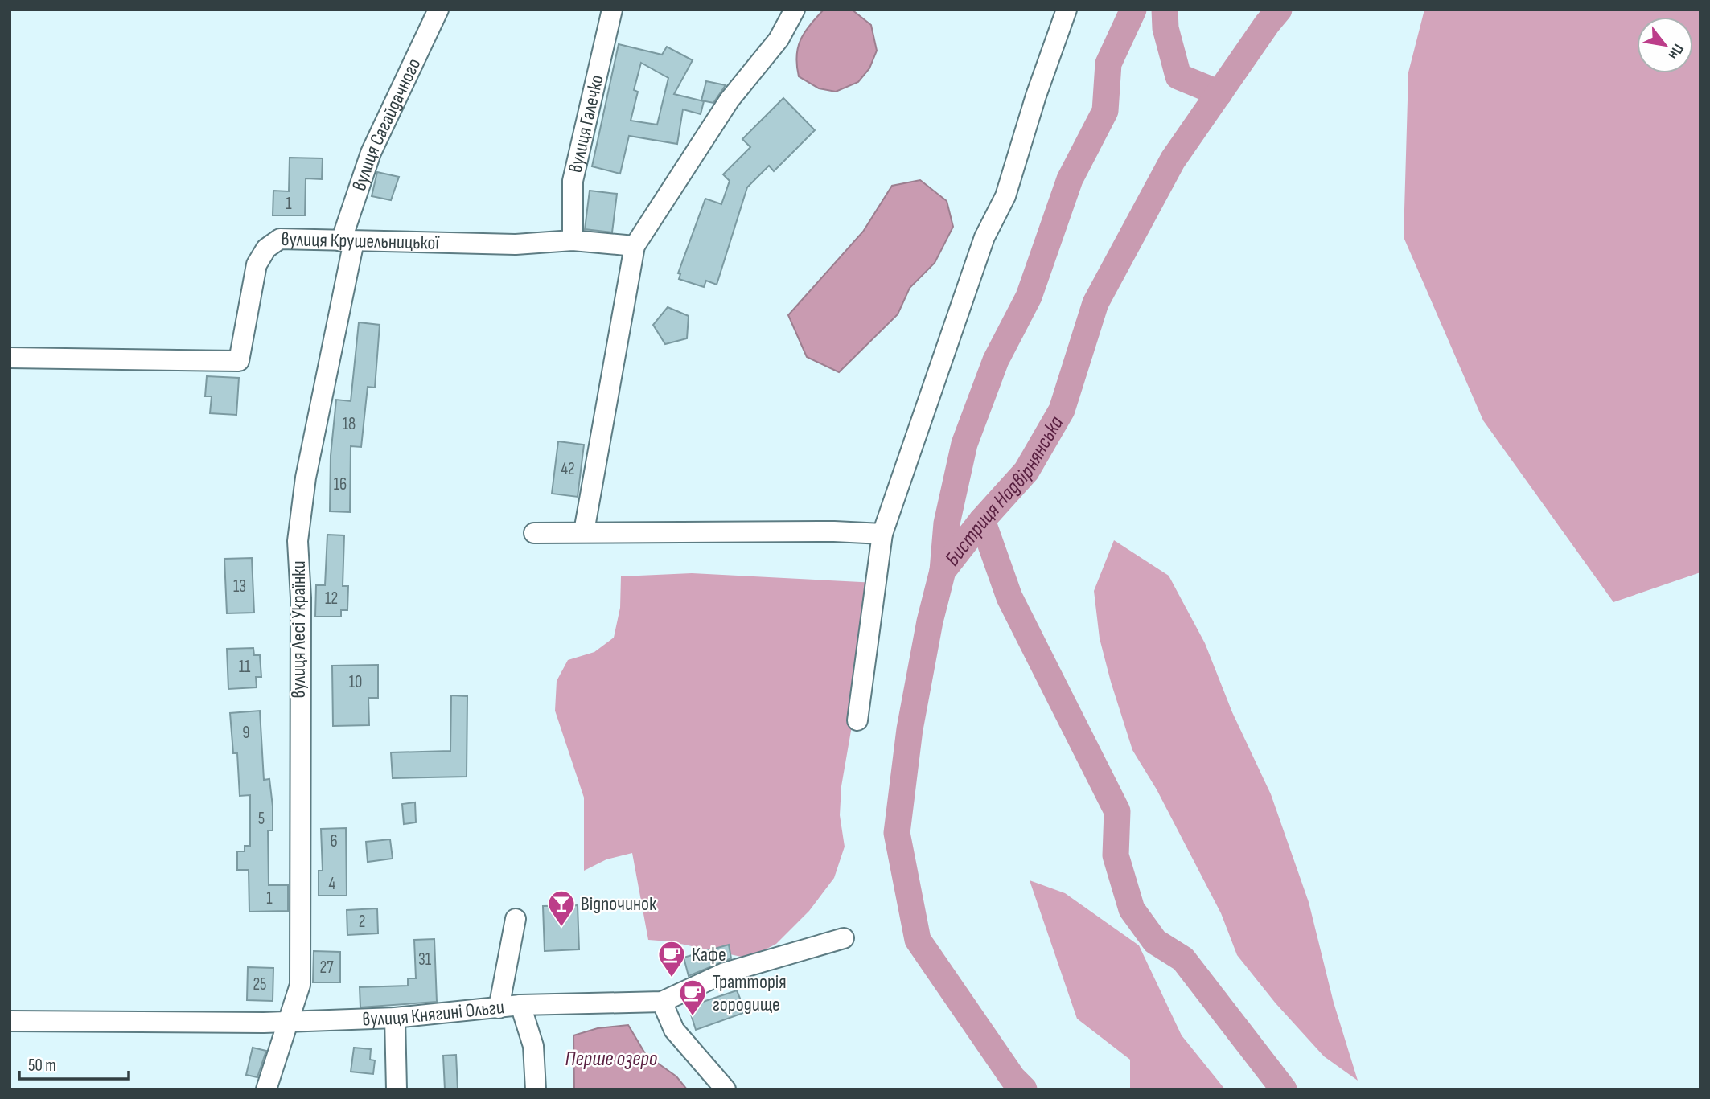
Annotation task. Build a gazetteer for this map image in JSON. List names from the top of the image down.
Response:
{
  "streets": {
    "street": [
      "вулиця Сагайдачного",
      "вулиця Галечко",
      "вулиця Крушельницької",
      "вулиця Лесі Українки",
      "вулиця Княгині Ольги"
    ]
  },
  "crossings": [
    ["вулиця Сагайдачного", "вулиця Крушельницької"],
    ["вулиця Сагайдачного", "вулиця Лесі Українки"],
    ["вулиця Галечко", "вулиця Крушельницької"],
    ["вулиця Крушельницької", "вулиця Лесі Українки"],
    ["вулиця Лесі Українки", "вулиця Княгині Ольги"]
  ],
  "water": ["Бистриця Надвірнянська", "Перше озеро"],
  "places": {
    "bar": ["Відпочинок"],
    "cafe": ["Кафе", "Тратторія городище"]
  },
  "house_numbers": [
    "1",
    "18",
    "42",
    "16",
    "13",
    "12",
    "11",
    "10",
    "9",
    "5",
    "6",
    "4",
    "1",
    "2",
    "31",
    "27",
    "25"
  ],
  "scale_bar": "50 m",
  "north": "bottom right"
}
